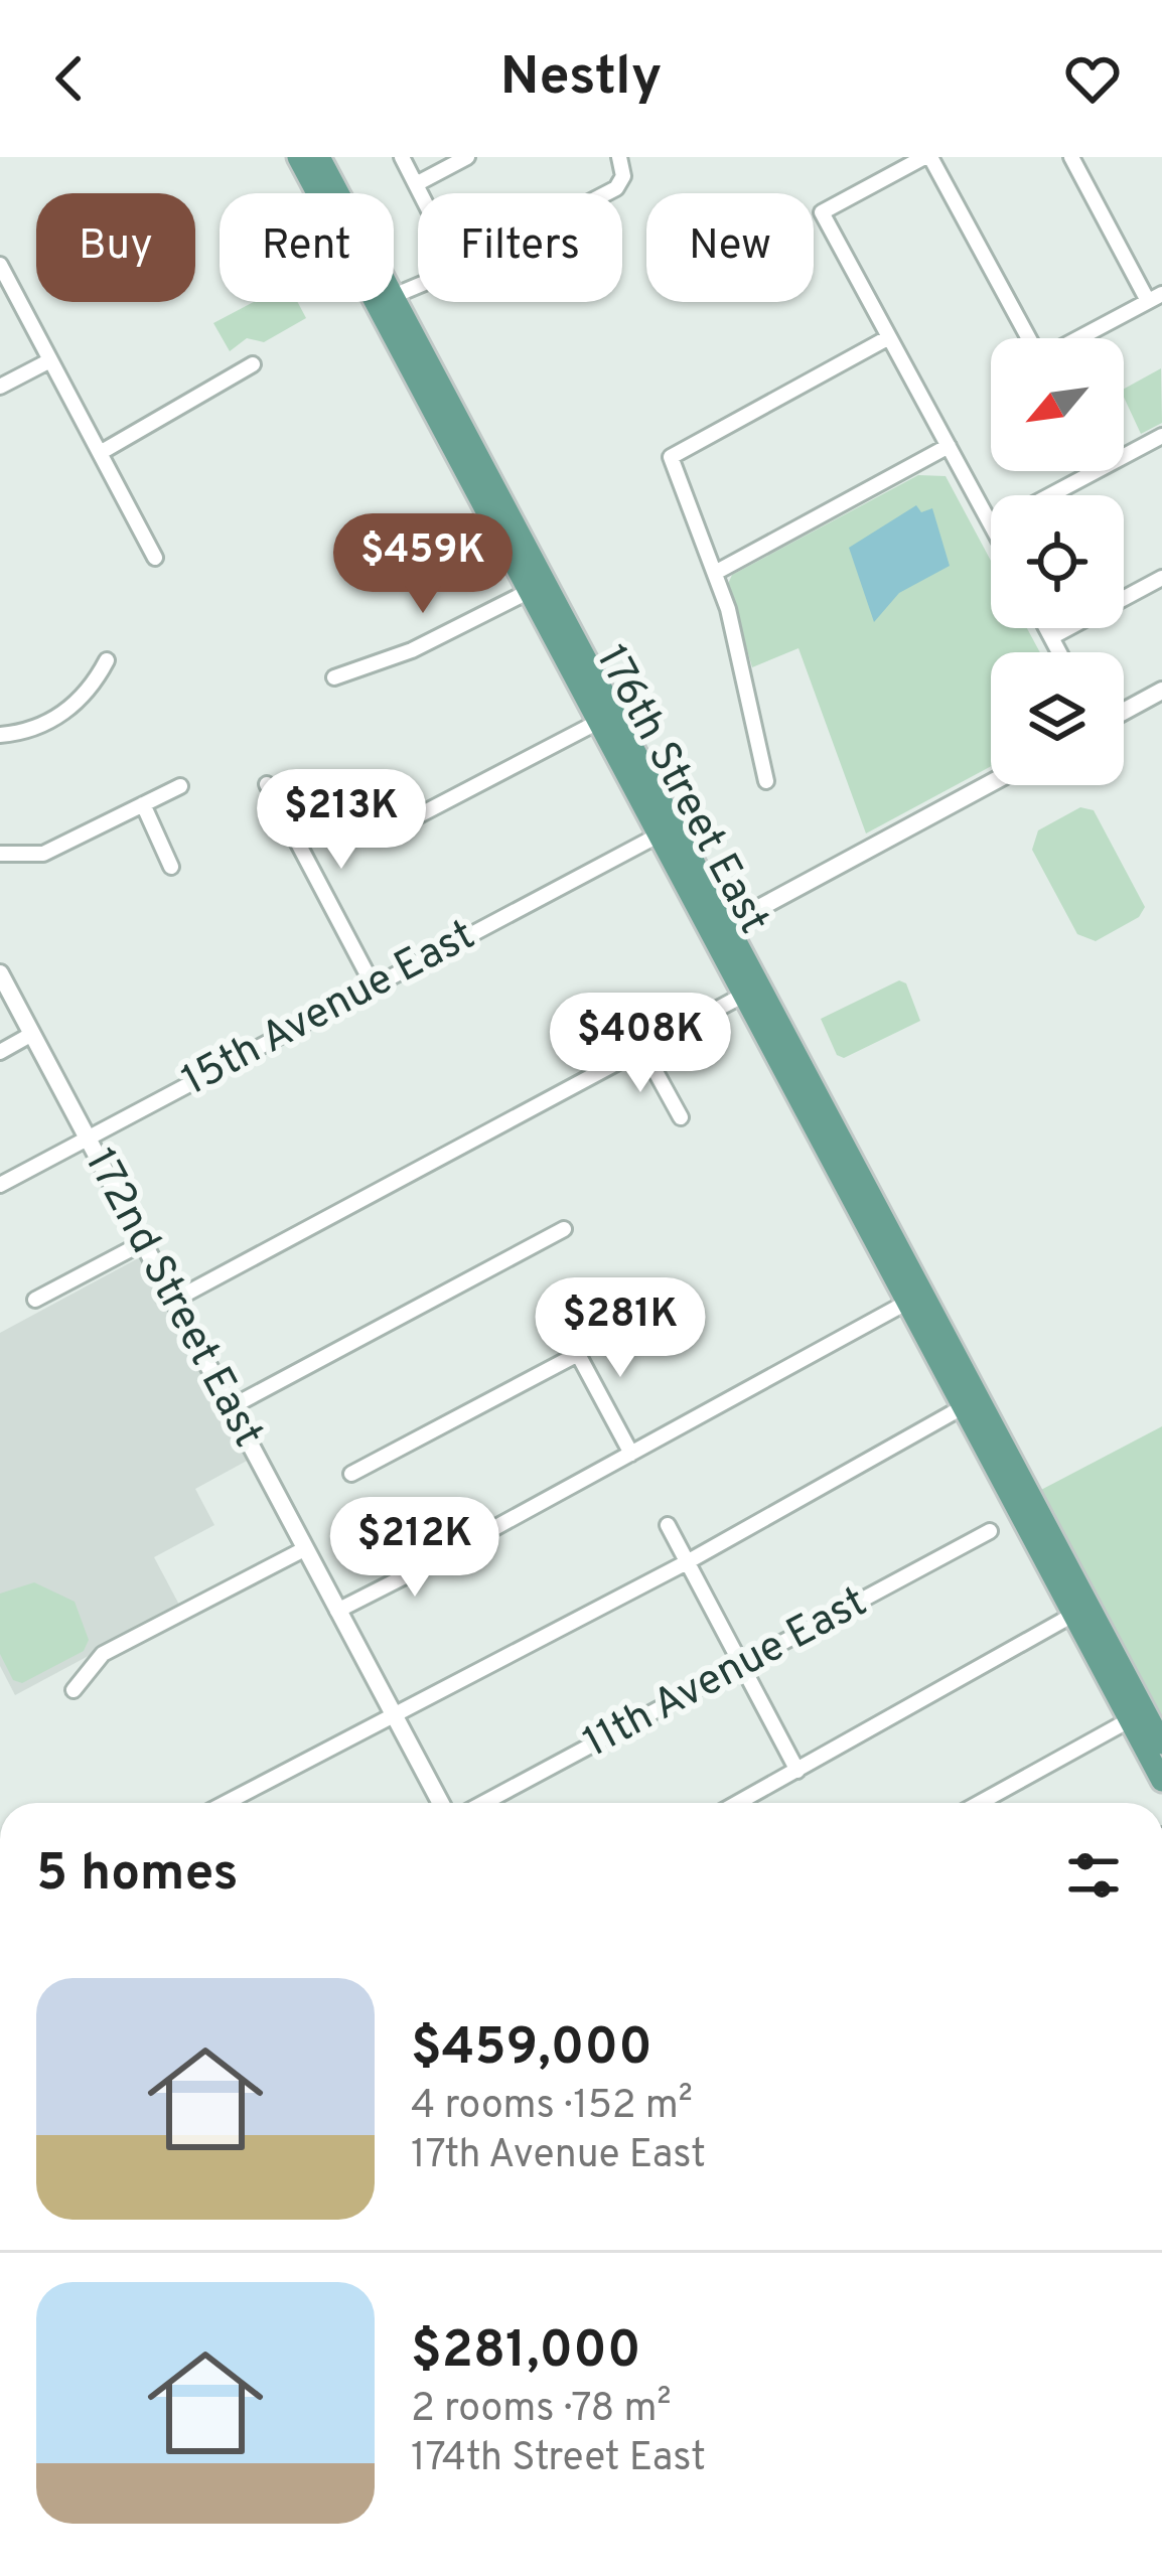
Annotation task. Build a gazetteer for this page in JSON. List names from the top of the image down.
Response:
{
  "streets": {
    "main road": ["176th Street East"],
    "street": ["15th Avenue East", "172nd Street East", "11th Avenue East"]
  },
  "crossings": [
    ["176th Street East", "15th Avenue East"],
    ["15th Avenue East", "172nd Street East"]
  ],
  "north": "bottom left",
  "page": {
    "header": "Nestly",
    "chip": [
      "Buy",
      "Rent",
      "Filters",
      "New"
    ],
    "price": [
      "$459K",
      "$213K",
      "$408K",
      "$281K",
      "$212K"
    ],
    "heading": "5 homes",
    "list": [
      {
        "name": "$459,000",
        "note": "4 rooms · 152 m² · 17th Avenue East"
      },
      {
        "name": "$281,000",
        "note": "2 rooms · 78 m² · 174th Street East"
      }
    ]
  }
}
